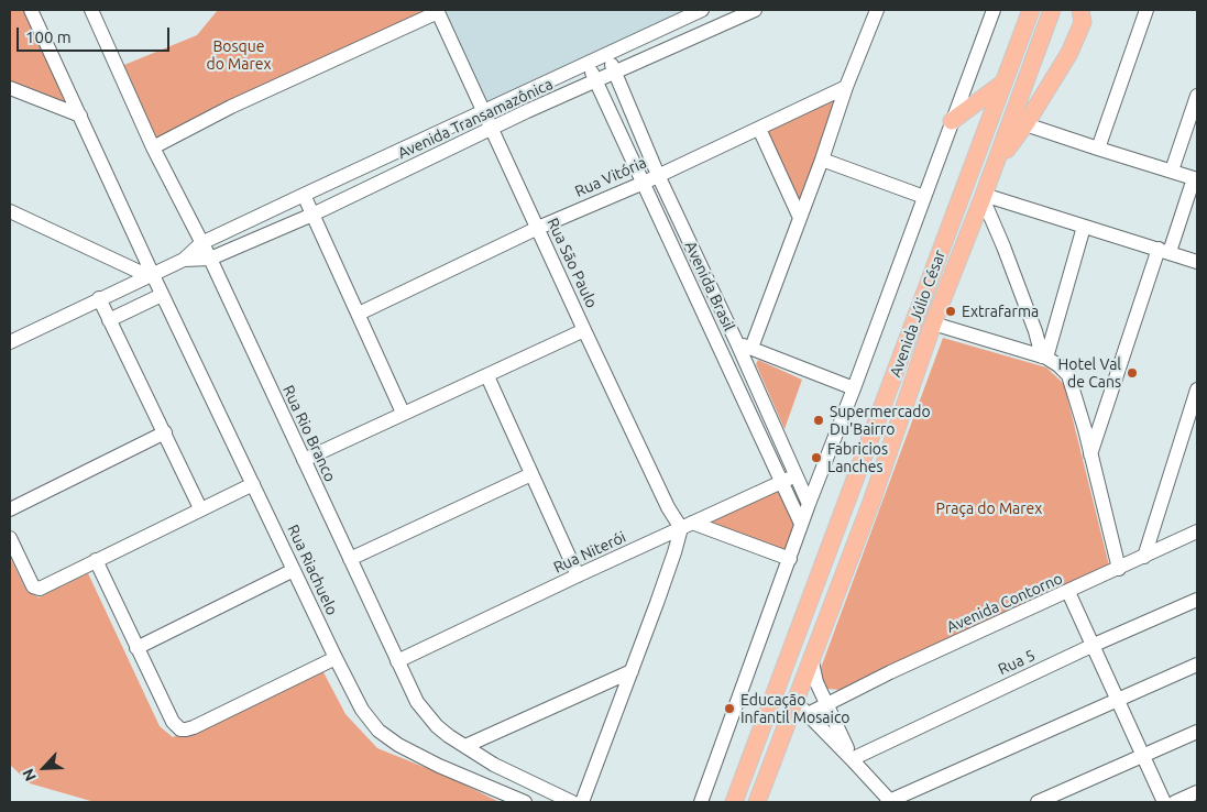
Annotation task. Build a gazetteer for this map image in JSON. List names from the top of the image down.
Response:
{
  "streets": {
    "main road": ["Avenida Júlio César"],
    "street": [
      "Avenida Transamazônica",
      "Rua Vitória",
      "Rua São Paulo",
      "Avenida Brasil",
      "Rua Rio Branco",
      "Rua Niterói",
      "Rua Riachuelo",
      "Avenida Contorno",
      "Rua 5"
    ]
  },
  "crossings": [
    ["Avenida Transamazônica", "Rua São Paulo"],
    ["Avenida Transamazônica", "Avenida Brasil"],
    ["Avenida Transamazônica", "Rua Rio Branco"],
    ["Rua Vitória", "Rua São Paulo"],
    ["Rua Vitória", "Avenida Brasil"],
    ["Rua São Paulo", "Rua Niterói"],
    ["Avenida Brasil", "Rua Niterói"],
    ["Rua Rio Branco", "Rua Niterói"]
  ],
  "parks": ["Bosque do Marex", "Praça do Marex"],
  "places": [
    "Extrafarma",
    "Hotel Val de Cans",
    "Supermercado Du'Bairro",
    "Fabricios Lanches",
    "Educação Infantil Mosaico"
  ],
  "scale_bar": "100 m",
  "north": "bottom left"
}
